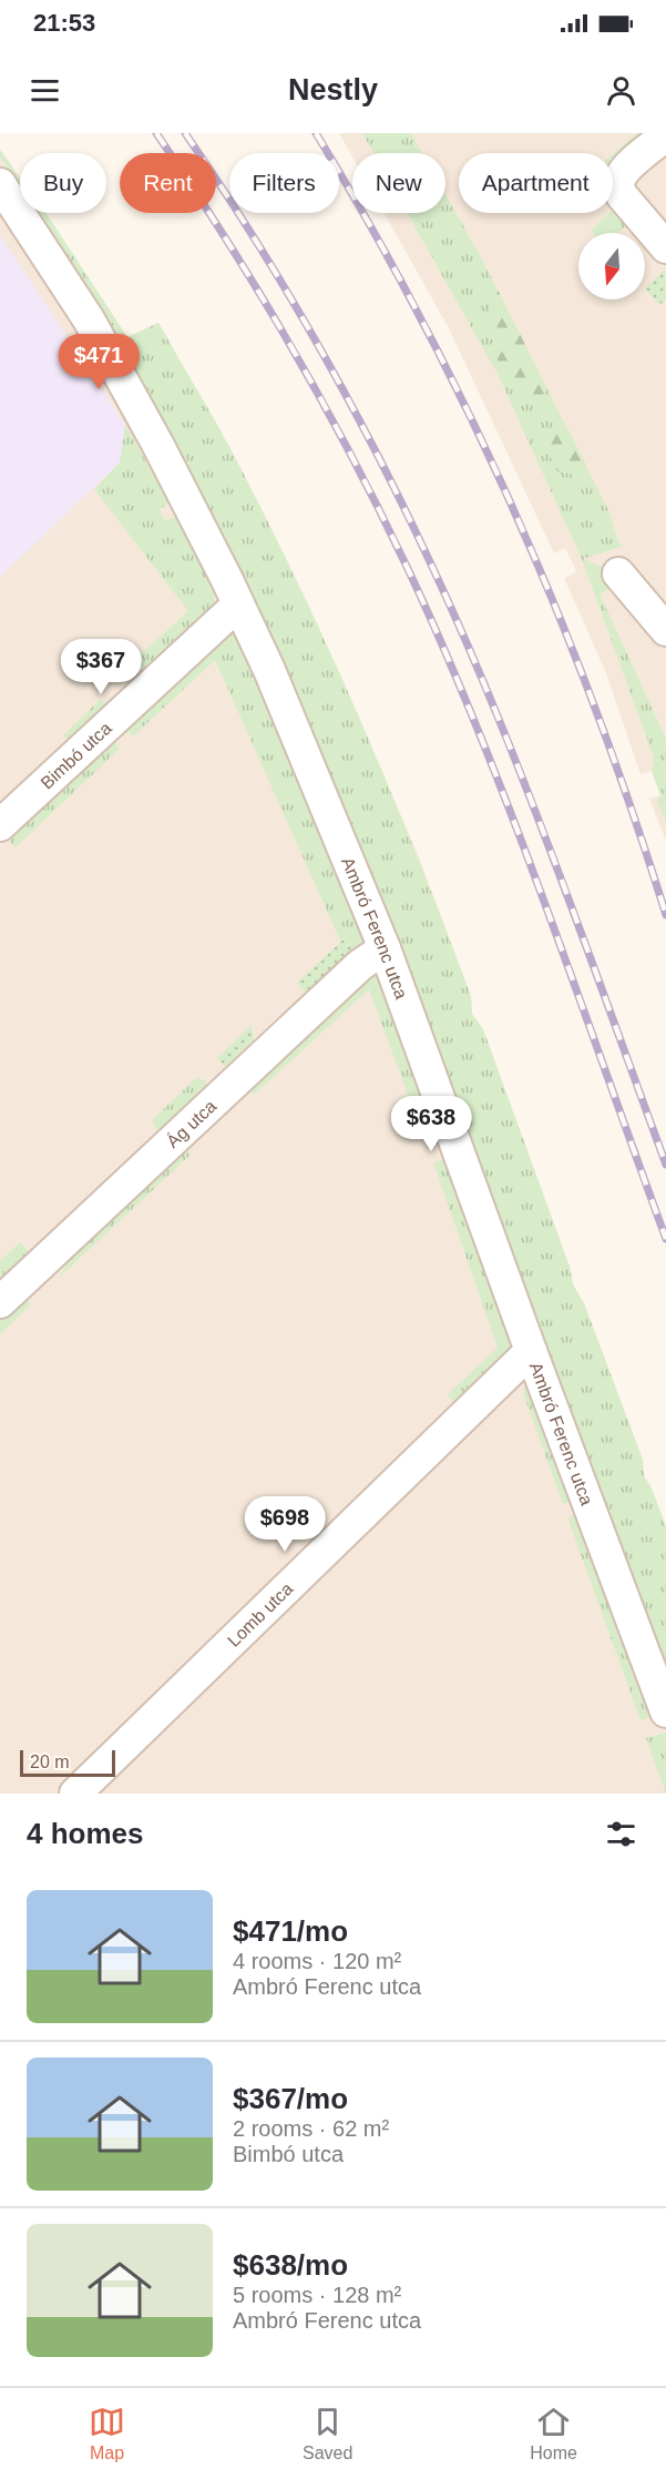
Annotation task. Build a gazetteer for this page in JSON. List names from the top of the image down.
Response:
{
  "streets": {
    "street": [
      "Bimbó utca",
      "Ambró Ferenc utca",
      "Ág utca",
      "Lomb utca"
    ]
  },
  "crossings": [
    ["Bimbó utca", "Ambró Ferenc utca"],
    ["Ambró Ferenc utca", "Ág utca"],
    ["Ambró Ferenc utca", "Lomb utca"]
  ],
  "scale_bar": "20 m",
  "north": "bottom",
  "page": {
    "status": "21:53",
    "header": "Nestly",
    "chip": [
      "Buy",
      "Rent",
      "Filters",
      "New",
      "Apartment"
    ],
    "price": [
      "$471",
      "$367",
      "$638",
      "$698"
    ],
    "scale": "20 m",
    "heading": "4 homes",
    "list": [
      {
        "name": "$471/mo",
        "note": "4 rooms · 120 m² · Ambró Ferenc utca"
      },
      {
        "name": "$367/mo",
        "note": "2 rooms · 62 m² · Bimbó utca"
      },
      {
        "name": "$638/mo",
        "note": "5 rooms · 128 m² · Ambró Ferenc utca"
      }
    ],
    "tabs": ["Map", "Saved", "Home"]
  }
}
